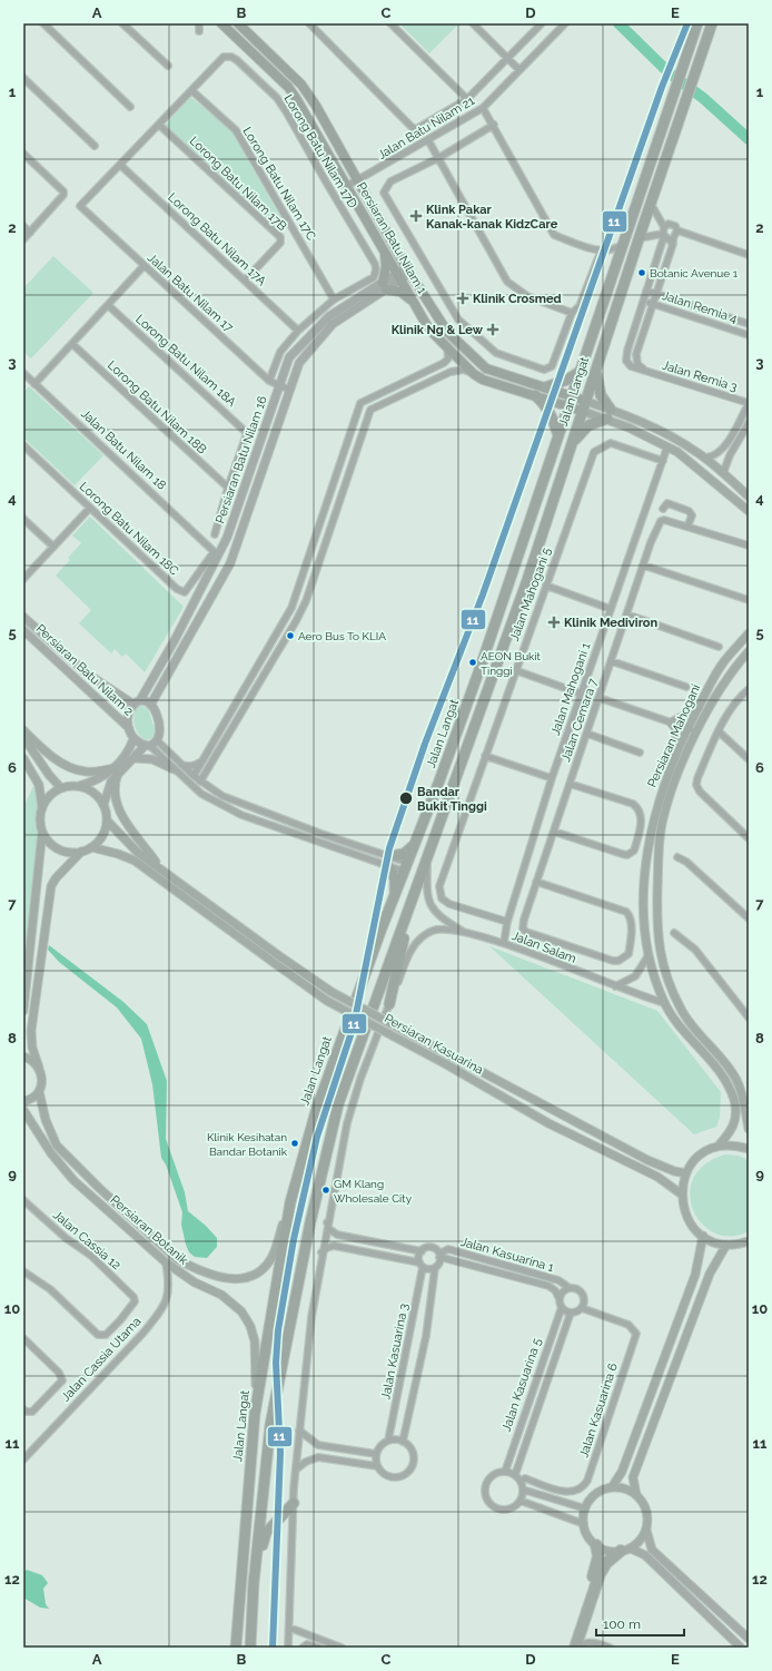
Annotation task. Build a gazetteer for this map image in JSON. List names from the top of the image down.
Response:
{
  "streets": {
    "highway": ["Jalan Langat"],
    "main road": [
      "Persiaran Batu Nilam 1",
      "Persiaran Mahogani",
      "Persiaran Kasuarina",
      "Persiaran Botanik"
    ],
    "street": [
      "Jalan Batu Nilam 21",
      "Lorong Batu Nilam 17D",
      "Lorong Batu Nilam 17B",
      "Lorong Batu Nilam 17C",
      "Lorong Batu Nilam 17A",
      "Jalan Batu Nilam 17",
      "Jalan Remia 4",
      "Lorong Batu Nilam 18A",
      "Jalan Remia 3",
      "Lorong Batu Nilam 18B",
      "Jalan Batu Nilam 18",
      "Persiaran Batu Nilam 16",
      "Lorong Batu Nilam 18C",
      "Jalan Mahogani 5",
      "Persiaran Batu Nilam 2",
      "Jalan Mahogani 1",
      "Jalan Cemara 7",
      "Jalan Salam",
      "Jalan Cassia 12",
      "Jalan Kasuarina 1",
      "Jalan Kasuarina 3",
      "Jalan Cassia Utama",
      "Jalan Kasuarina 5",
      "Jalan Kasuarina 6"
    ]
  },
  "crossings": [
    ["Jalan Batu Nilam 21", "Persiaran Batu Nilam 1"],
    ["Lorong Batu Nilam 17D", "Lorong Batu Nilam 17B"],
    ["Lorong Batu Nilam 17D", "Lorong Batu Nilam 17C"],
    ["Lorong Batu Nilam 17D", "Lorong Batu Nilam 17A"],
    ["Lorong Batu Nilam 17D", "Jalan Batu Nilam 17"],
    ["Lorong Batu Nilam 17B", "Lorong Batu Nilam 17A"],
    ["Persiaran Batu Nilam 1", "Jalan Langat"],
    ["Persiaran Batu Nilam 1", "Persiaran Batu Nilam 16"],
    ["Jalan Batu Nilam 17", "Persiaran Batu Nilam 16"],
    ["Jalan Remia 4", "Jalan Remia 3"],
    ["Lorong Batu Nilam 18A", "Lorong Batu Nilam 18B"],
    ["Jalan Langat", "Persiaran Botanik"],
    ["Jalan Batu Nilam 18", "Persiaran Batu Nilam 16"],
    ["Jalan Batu Nilam 18", "Lorong Batu Nilam 18C"],
    ["Persiaran Batu Nilam 16", "Lorong Batu Nilam 18C"],
    ["Persiaran Batu Nilam 16", "Persiaran Batu Nilam 2"],
    ["Jalan Mahogani 5", "Jalan Mahogani 1"],
    ["Jalan Mahogani 1", "Jalan Salam"],
    ["Persiaran Mahogani", "Jalan Salam"],
    ["Persiaran Botanik", "Jalan Cassia Utama"],
    ["Jalan Kasuarina 1", "Jalan Kasuarina 3"],
    ["Jalan Kasuarina 1", "Jalan Kasuarina 5"],
    ["Jalan Kasuarina 1", "Jalan Kasuarina 6"],
    ["Jalan Kasuarina 5", "Jalan Kasuarina 6"]
  ],
  "places": {
    "health": [
      "Klink Pakar Kanak-kanak KidzCare",
      "Klinik Crosmed",
      "Klinik Ng & Lew",
      "Klinik Mediviron"
    ],
    "other": [
      "Botanic Avenue 1",
      "Aero Bus To KLIA",
      "AEON Bukit Tinggi",
      "Bandar Bukit Tinggi",
      "Klinik Kesihatan Bandar Botanik",
      "GM Klang Wholesale City"
    ]
  },
  "lines": ["transit line 11"],
  "scale_bar": "100 m",
  "grid": {
    "columns": [
      "A",
      "B",
      "C",
      "D",
      "E"
    ],
    "rows": [
      "1",
      "2",
      "3",
      "4",
      "5",
      "6",
      "7",
      "8",
      "9",
      "10",
      "11",
      "12"
    ]
  }
}
